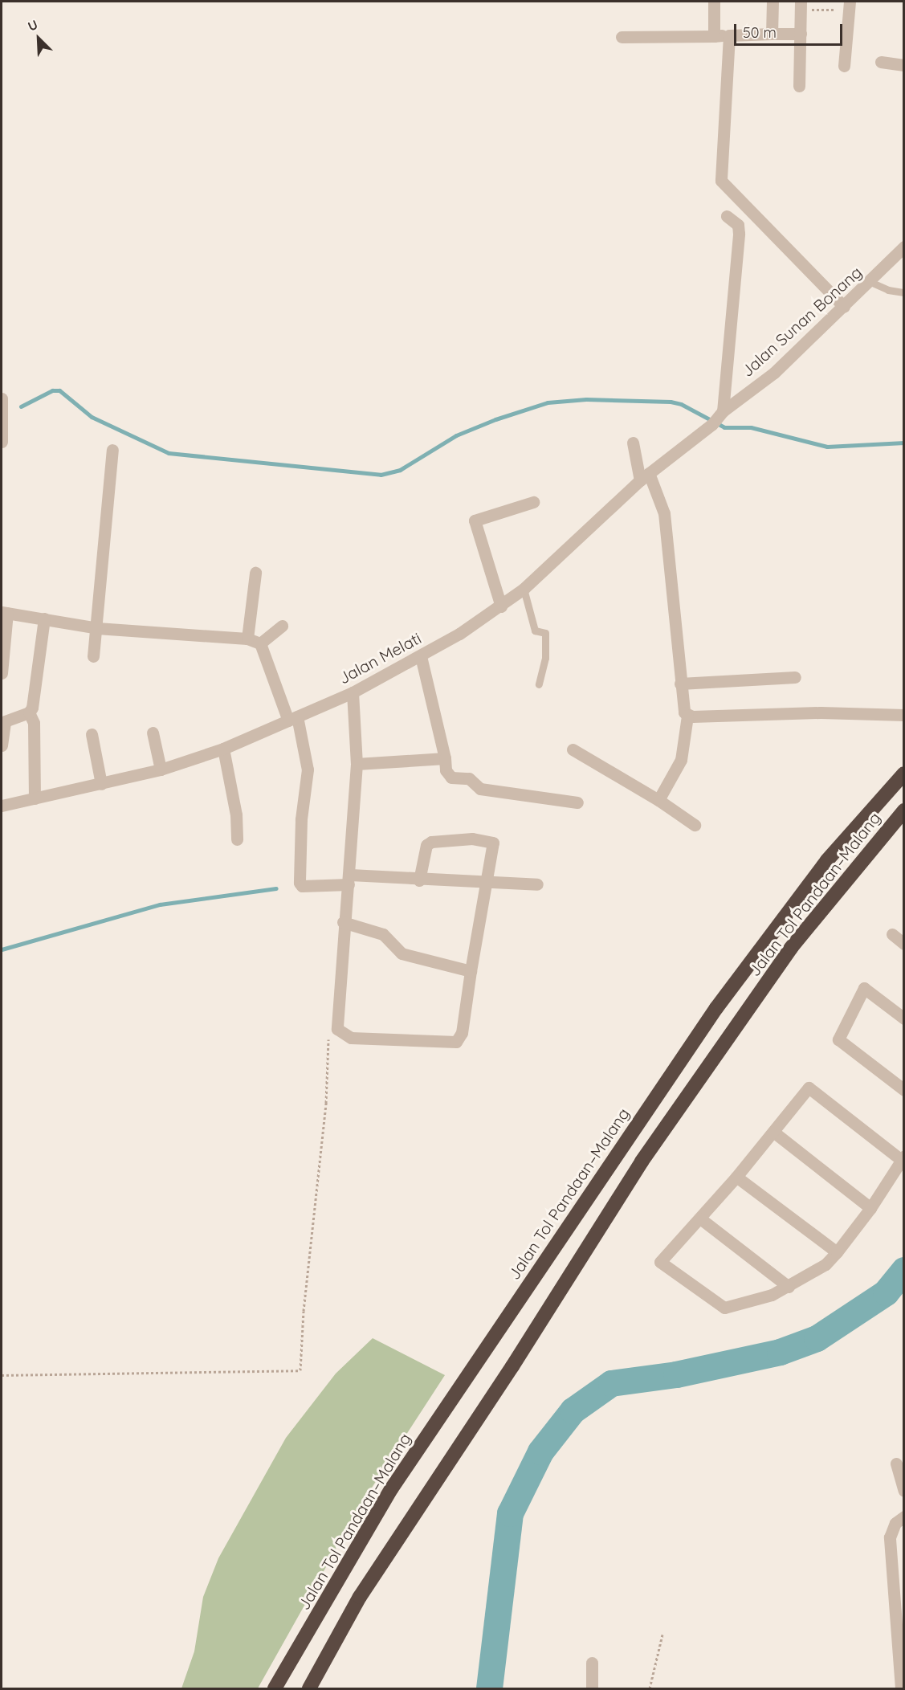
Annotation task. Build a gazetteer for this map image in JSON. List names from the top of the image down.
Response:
{
  "streets": {
    "highway": ["Jalan Tol Pandaan–Malang"],
    "street": ["Jalan Sunan Bonang", "Jalan Melati"]
  },
  "crossings": [
    ["Jalan Sunan Bonang", "Jalan Melati"]
  ],
  "scale_bar": "50 m",
  "north": "top left"
}
